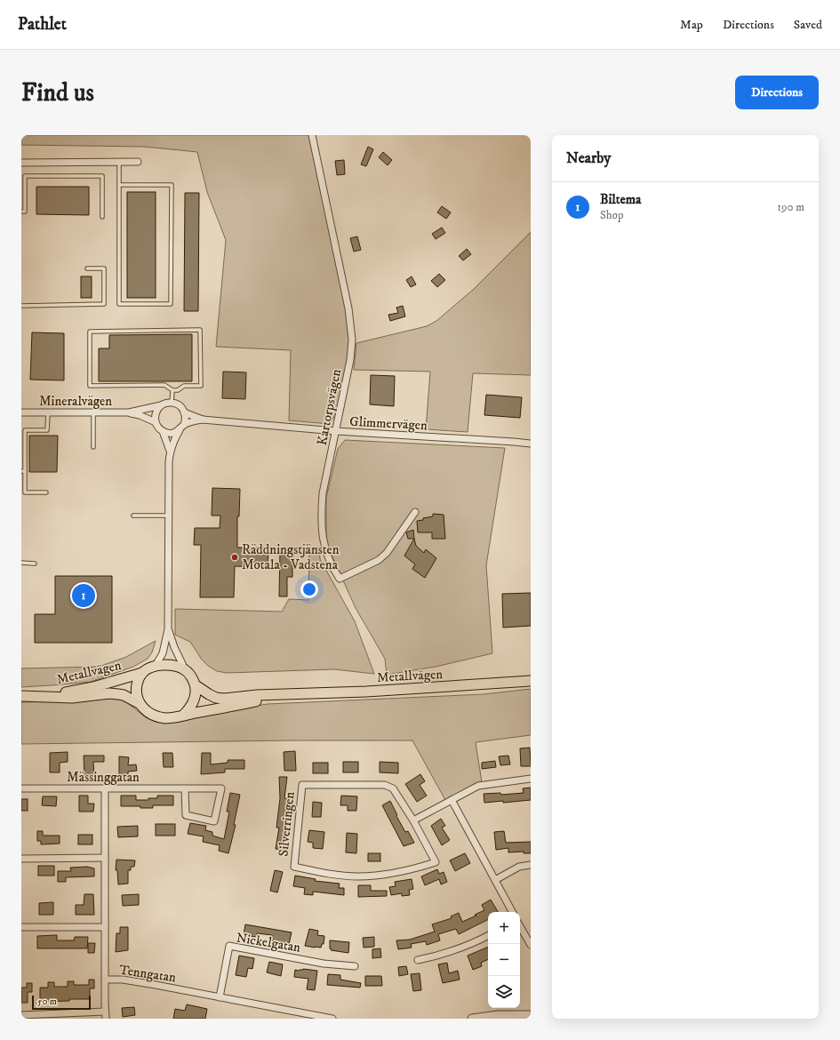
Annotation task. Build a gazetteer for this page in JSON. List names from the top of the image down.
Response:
{
  "streets": {
    "main road": ["Metallvägen"],
    "street": [
      "Mineralvägen",
      "Kartorpsvägen",
      "Glimmervägen",
      "Mässinggatan",
      "Silverringen",
      "Nickelgatan",
      "Tenngatan"
    ]
  },
  "crossings": [
    ["Mineralvägen", "Glimmervägen"],
    ["Kartorpsvägen", "Glimmervägen"],
    ["Mässinggatan", "Tenngatan"],
    ["Nickelgatan", "Tenngatan"]
  ],
  "places": ["Räddningstjänsten Motala - Vadstena"],
  "scale_bar": "50 m",
  "page": {
    "header": "Pathlet",
    "nav": ["Map", "Directions", "Saved"],
    "buttons": "Directions",
    "title": "Find us",
    "heading": "Nearby",
    "list": [
      {
        "mark": "1",
        "name": "Biltema",
        "note": "Shop",
        "value": "190 m"
      }
    ],
    "pins": "1",
    "map_buttons": ["+", "−"],
    "scale": "50 m"
  }
}
